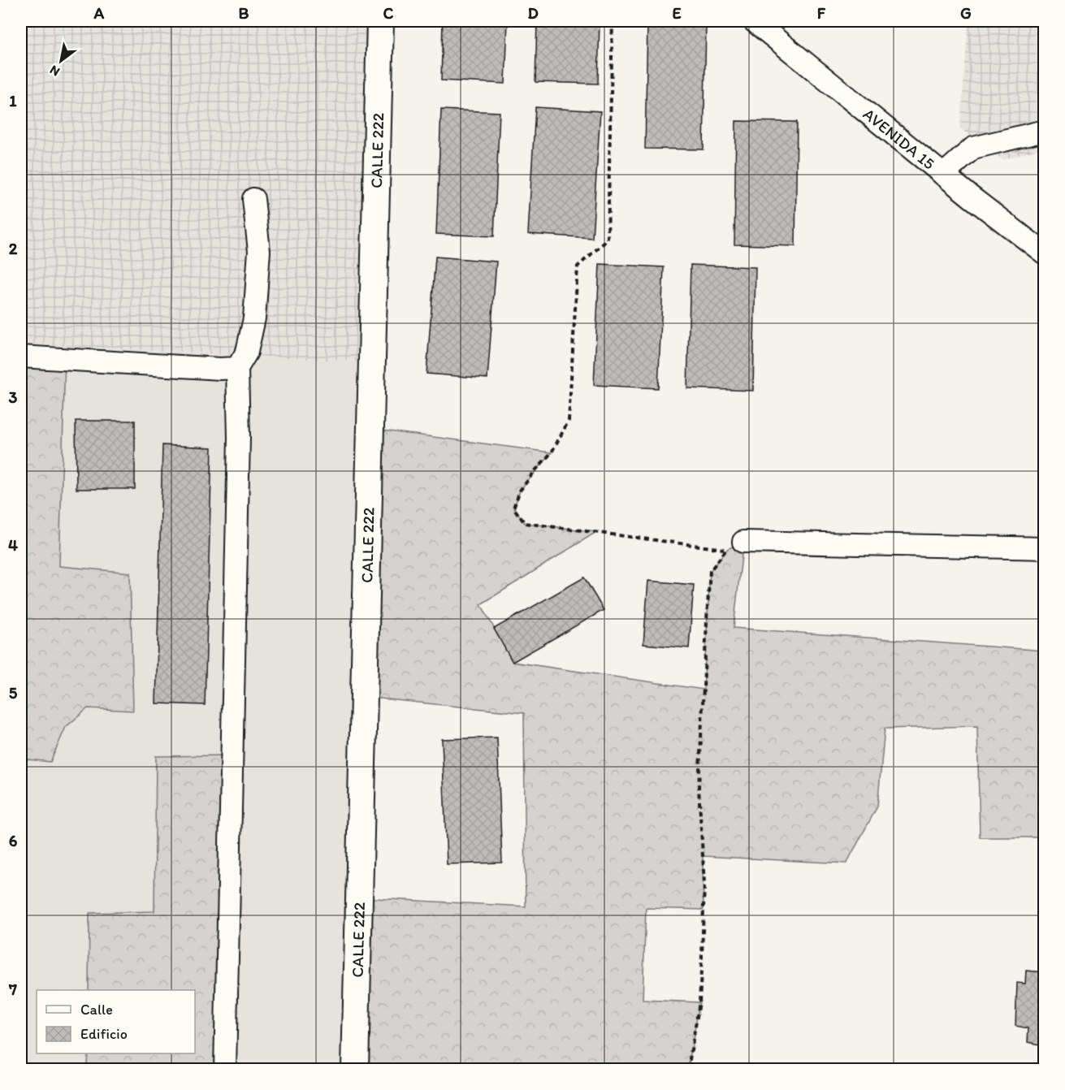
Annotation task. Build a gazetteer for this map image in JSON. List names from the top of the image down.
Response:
{
  "streets": {
    "main road": ["CALLE 222"],
    "street": ["AVENIDA 15"]
  },
  "legend": ["Calle", "Edificio"],
  "north": "bottom left",
  "grid": {
    "columns": [
      "A",
      "B",
      "C",
      "D",
      "E",
      "F",
      "G"
    ],
    "rows": [
      "1",
      "2",
      "3",
      "4",
      "5",
      "6",
      "7"
    ]
  }
}
